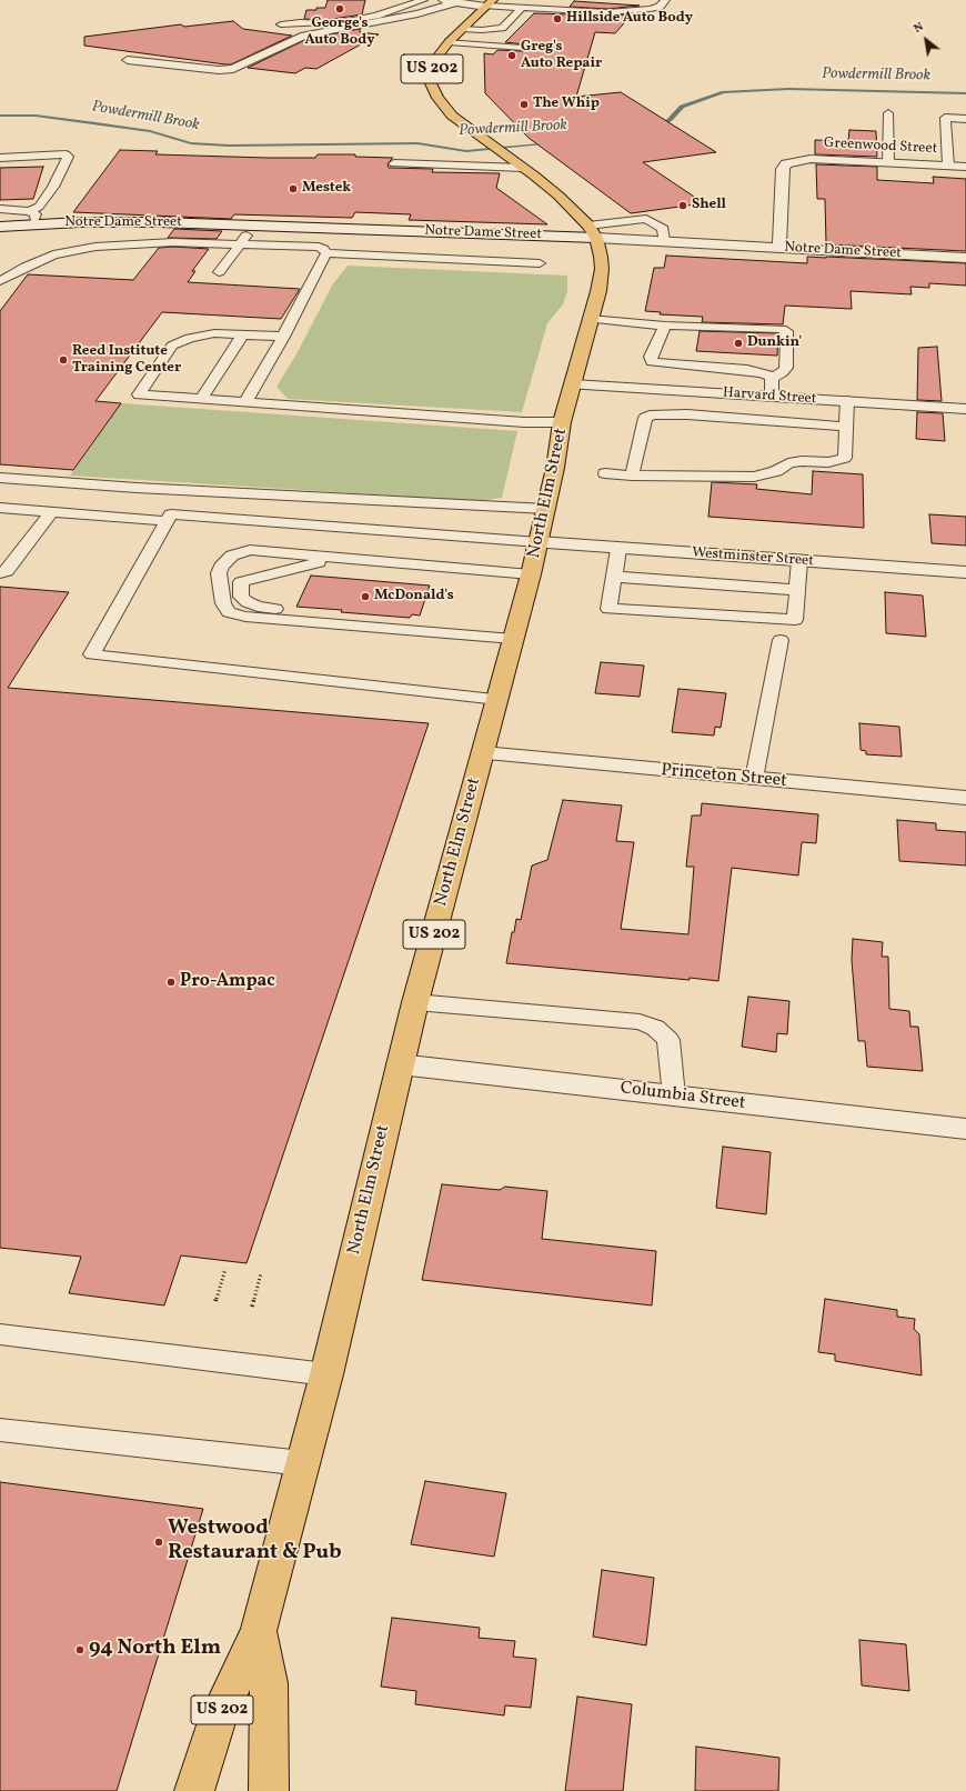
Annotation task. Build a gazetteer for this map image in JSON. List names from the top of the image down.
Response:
{
  "streets": {
    "highway": ["US 202", "North Elm Street"],
    "street": [
      "Greenwood Street",
      "Notre Dame Street",
      "Harvard Street",
      "Westminster Street",
      "Princeton Street",
      "Columbia Street"
    ]
  },
  "crossings": [
    ["US 202", "Notre Dame Street"],
    ["US 202", "North Elm Street"],
    ["Greenwood Street", "Notre Dame Street"],
    ["Notre Dame Street", "North Elm Street"],
    ["Harvard Street", "North Elm Street"],
    ["North Elm Street", "Westminster Street"],
    ["North Elm Street", "Princeton Street"],
    ["North Elm Street", "Columbia Street"]
  ],
  "water": ["Powdermill Brook"],
  "places": [
    "George's Auto Body",
    "Hillside Auto Body",
    "Greg's Auto Repair",
    "The Whip",
    "Mestek",
    "Shell",
    "Dunkin'",
    "Reed Institute Training Center",
    "McDonald's",
    "Pro-Ampac",
    "Westwood Restaurant & Pub",
    "94 North Elm"
  ],
  "north": "top left"
}
